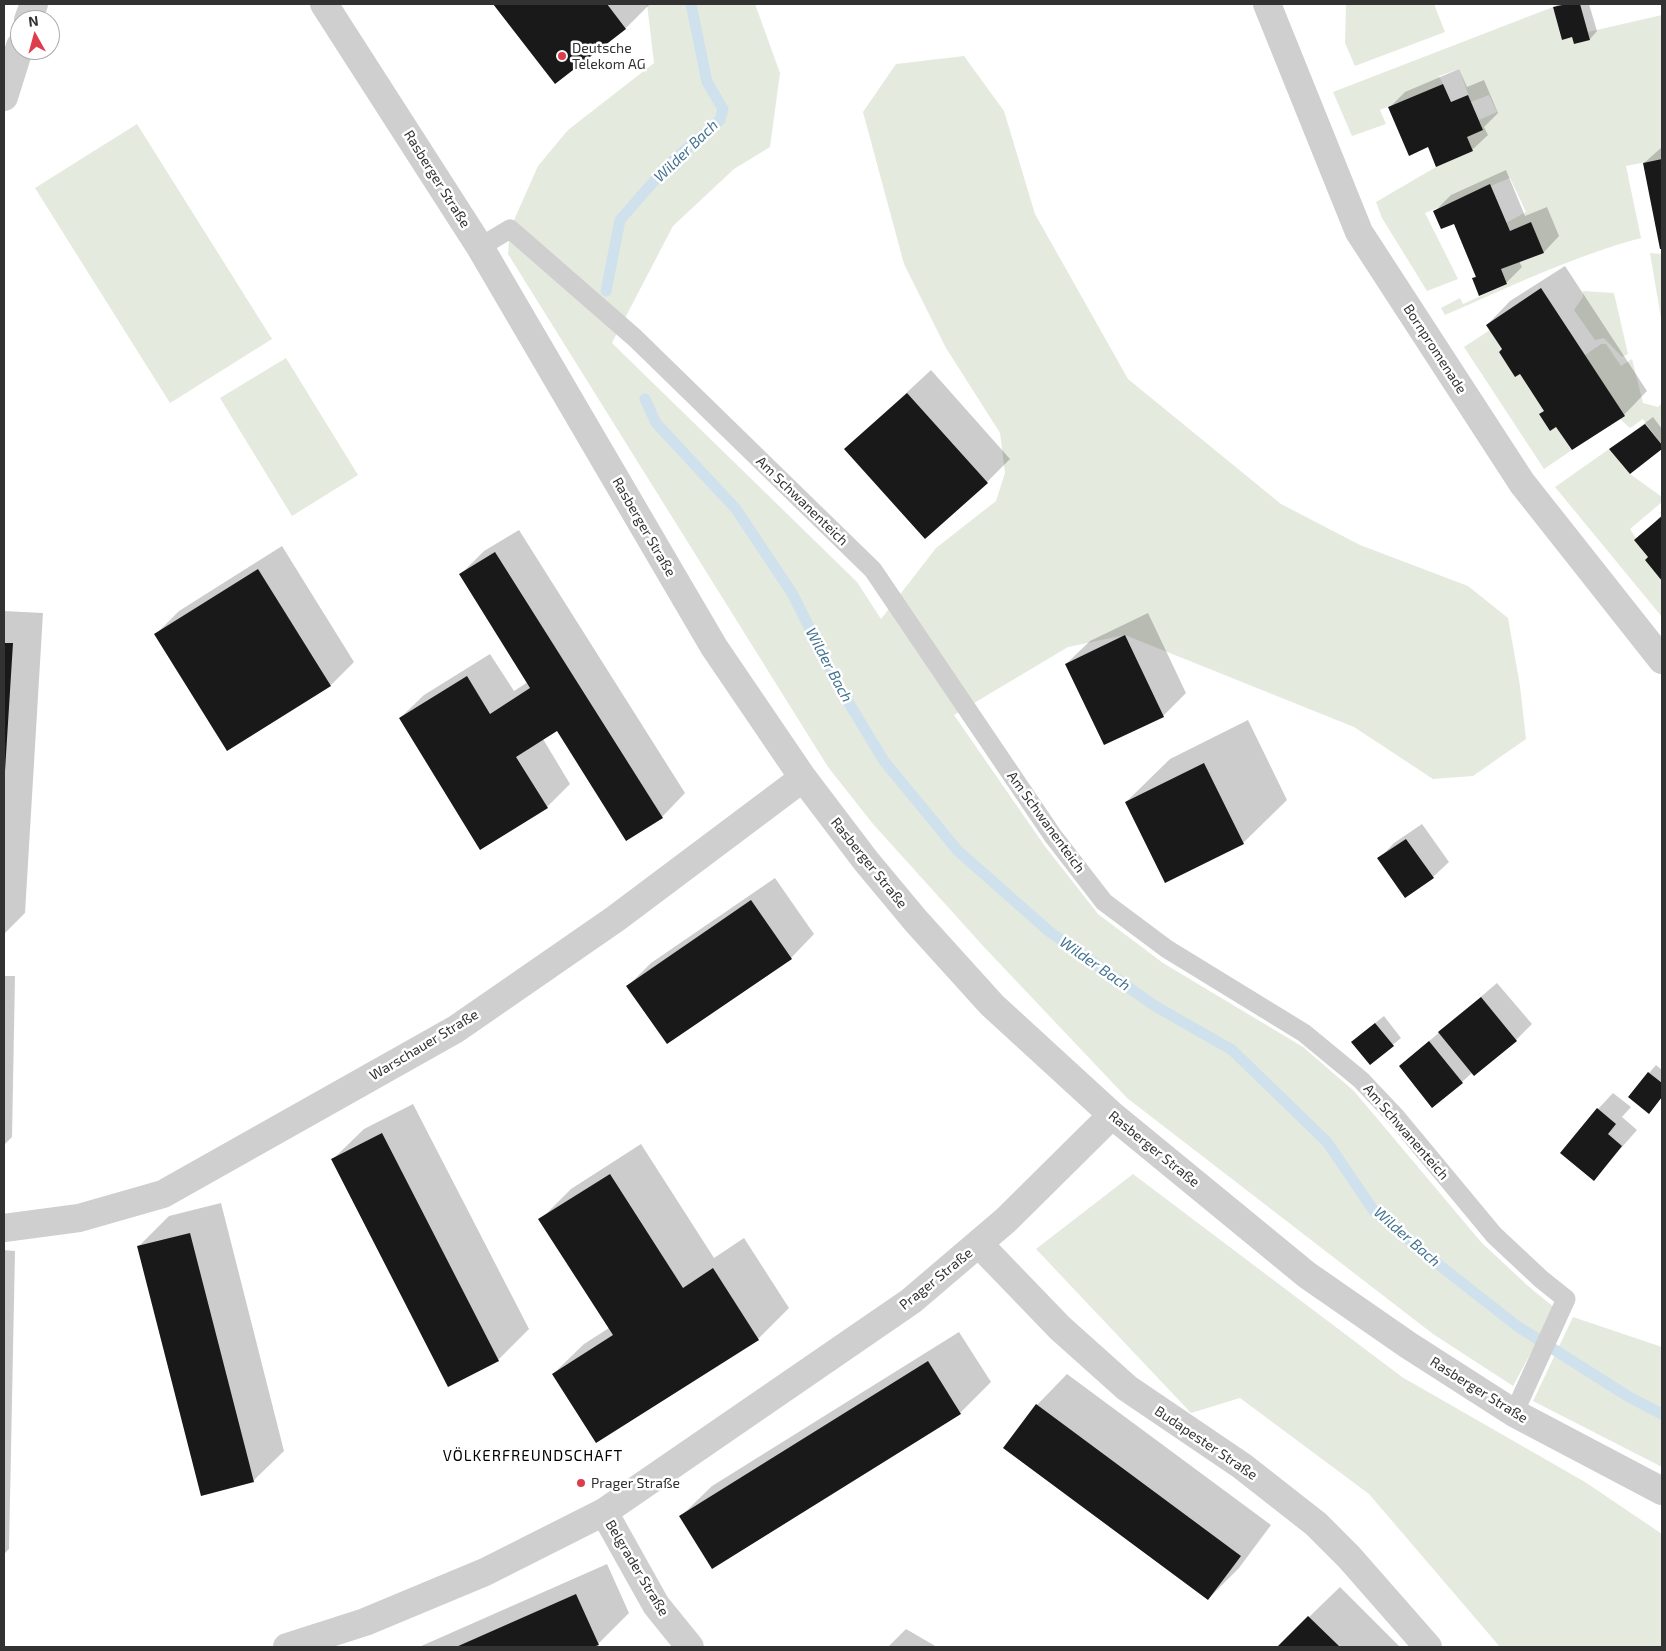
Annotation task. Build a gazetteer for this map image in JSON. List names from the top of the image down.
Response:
{
  "streets": {
    "street": [
      "Rasberger Straße",
      "Bornpromenade",
      "Warschauer Straße",
      "Prager Straße",
      "Budapester Straße",
      "Belgrader Straße"
    ],
    "lane": ["Am Schwanenteich"]
  },
  "crossings": [
    ["Rasberger Straße", "Am Schwanenteich"],
    ["Rasberger Straße", "Warschauer Straße"],
    ["Rasberger Straße", "Prager Straße"],
    ["Prager Straße", "Budapester Straße"],
    ["Prager Straße", "Belgrader Straße"]
  ],
  "districts": ["VÖLKERFREUNDSCHAFT"],
  "water": ["Wilder Bach"],
  "places": ["Deutsche Telekom AG", "Prager Straße"],
  "north": "top"
}
